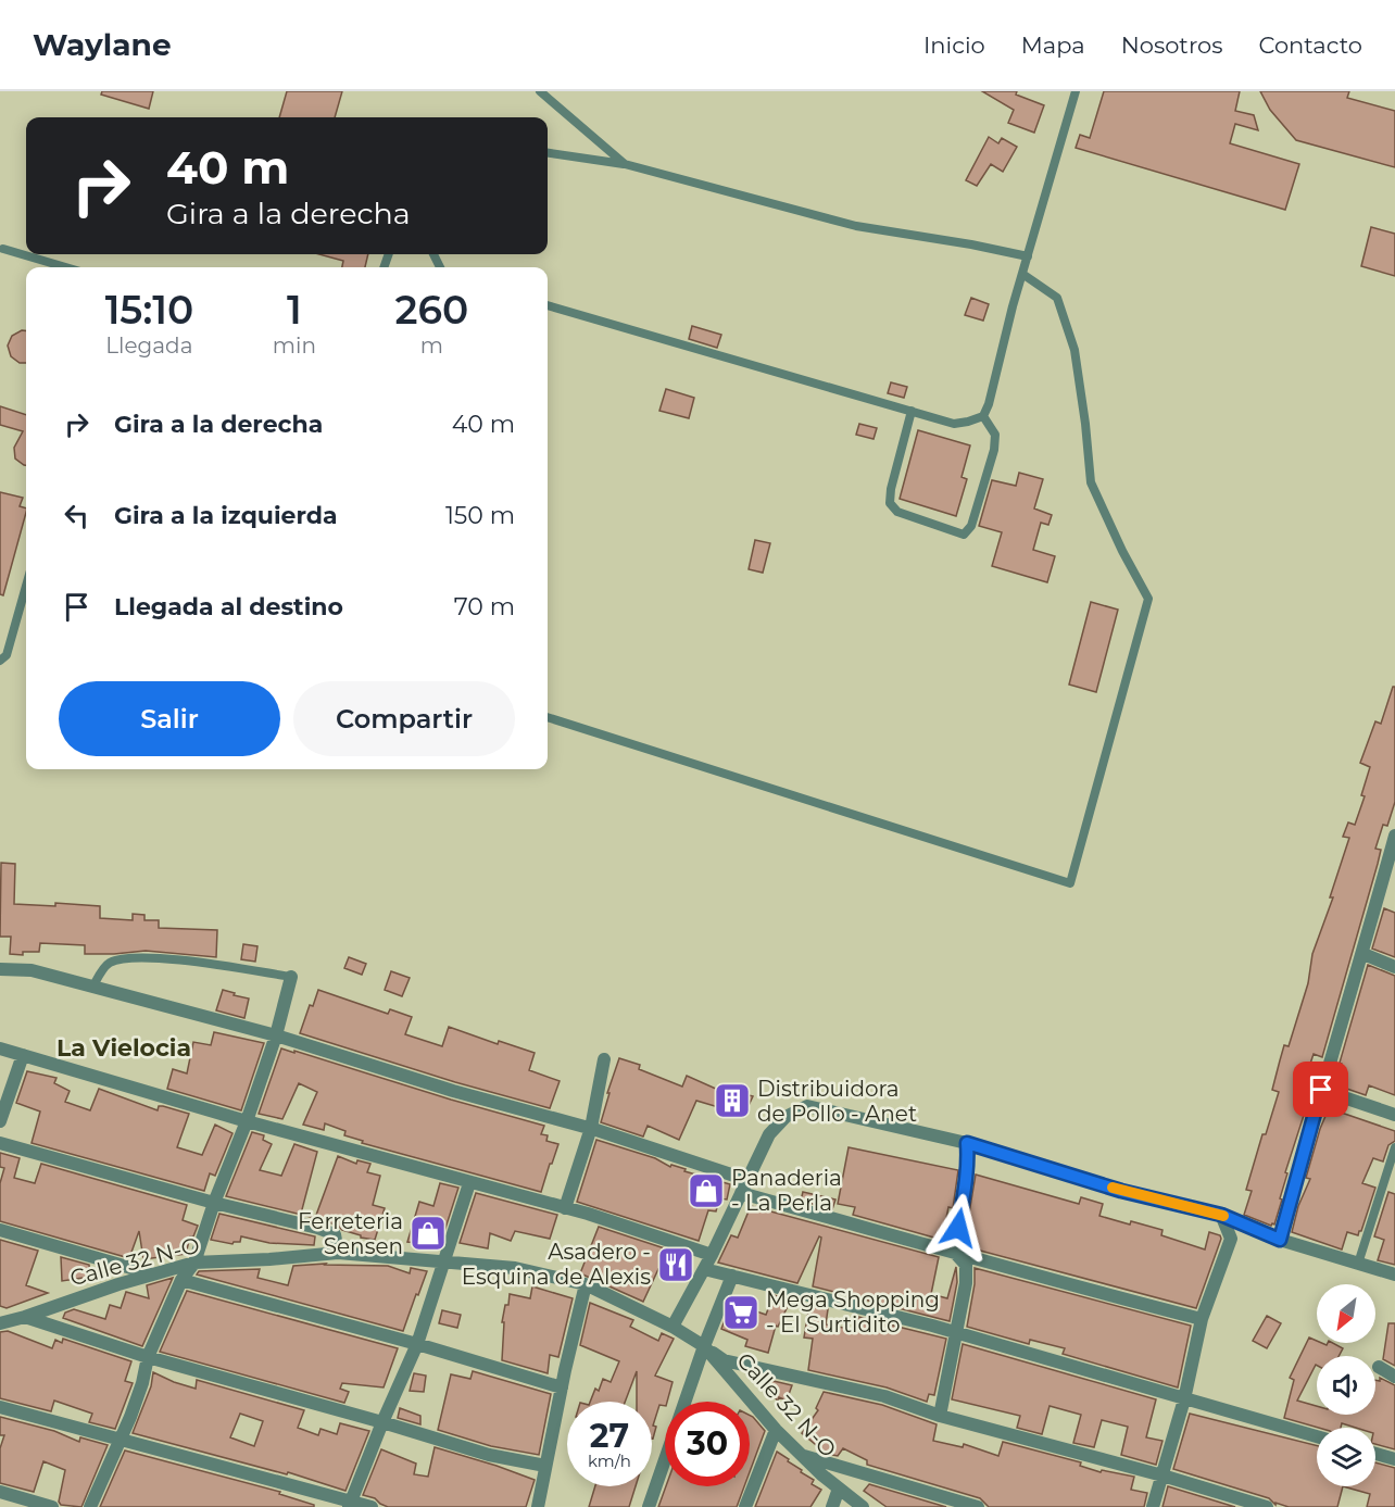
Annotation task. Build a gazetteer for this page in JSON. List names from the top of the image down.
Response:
{
  "streets": {
    "street": ["Calle 32 N-O"]
  },
  "districts": ["La Vielocia"],
  "places": {
    "building": ["Distribuidora de Pollo - Anet"],
    "shop": ["Panaderia - La Perla", "Ferreteria Sensen"],
    "restaurant": ["Asadero - Esquina de Alexis"],
    "supermarket": ["Mega Shopping - El Surtidito"]
  },
  "north": "bottom left",
  "page": {
    "header": "Waylane",
    "nav": [
      "Inicio",
      "Mapa",
      "Nosotros",
      "Contacto"
    ],
    "turn": ["40 m", "Gira a la derecha"],
    "eta": [
      "15:10",
      "Llegada",
      "1",
      "min",
      "260",
      "m"
    ],
    "list": [
      {
        "name": "Gira a la derecha",
        "value": "40 m"
      },
      {
        "name": "Gira a la izquierda",
        "value": "150 m"
      },
      {
        "name": "Llegada al destino",
        "value": "70 m"
      }
    ],
    "buttons": ["Salir", "Compartir"],
    "speed": "27 km/h",
    "limit": "30"
  }
}
